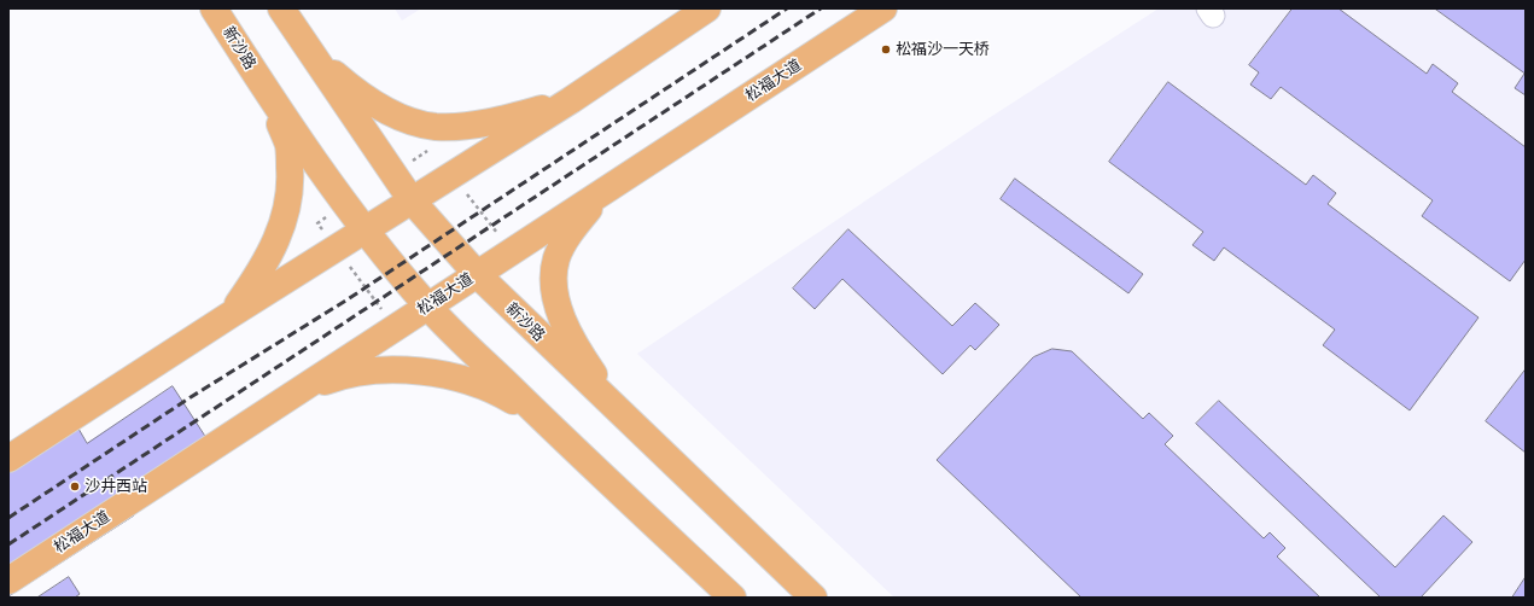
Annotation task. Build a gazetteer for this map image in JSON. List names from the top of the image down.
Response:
{
  "streets": {
    "main road": ["新沙路", "松福大道"]
  },
  "crossings": [
    ["新沙路", "松福大道"]
  ],
  "places": ["松福沙一天桥", "沙井西站"]
}
